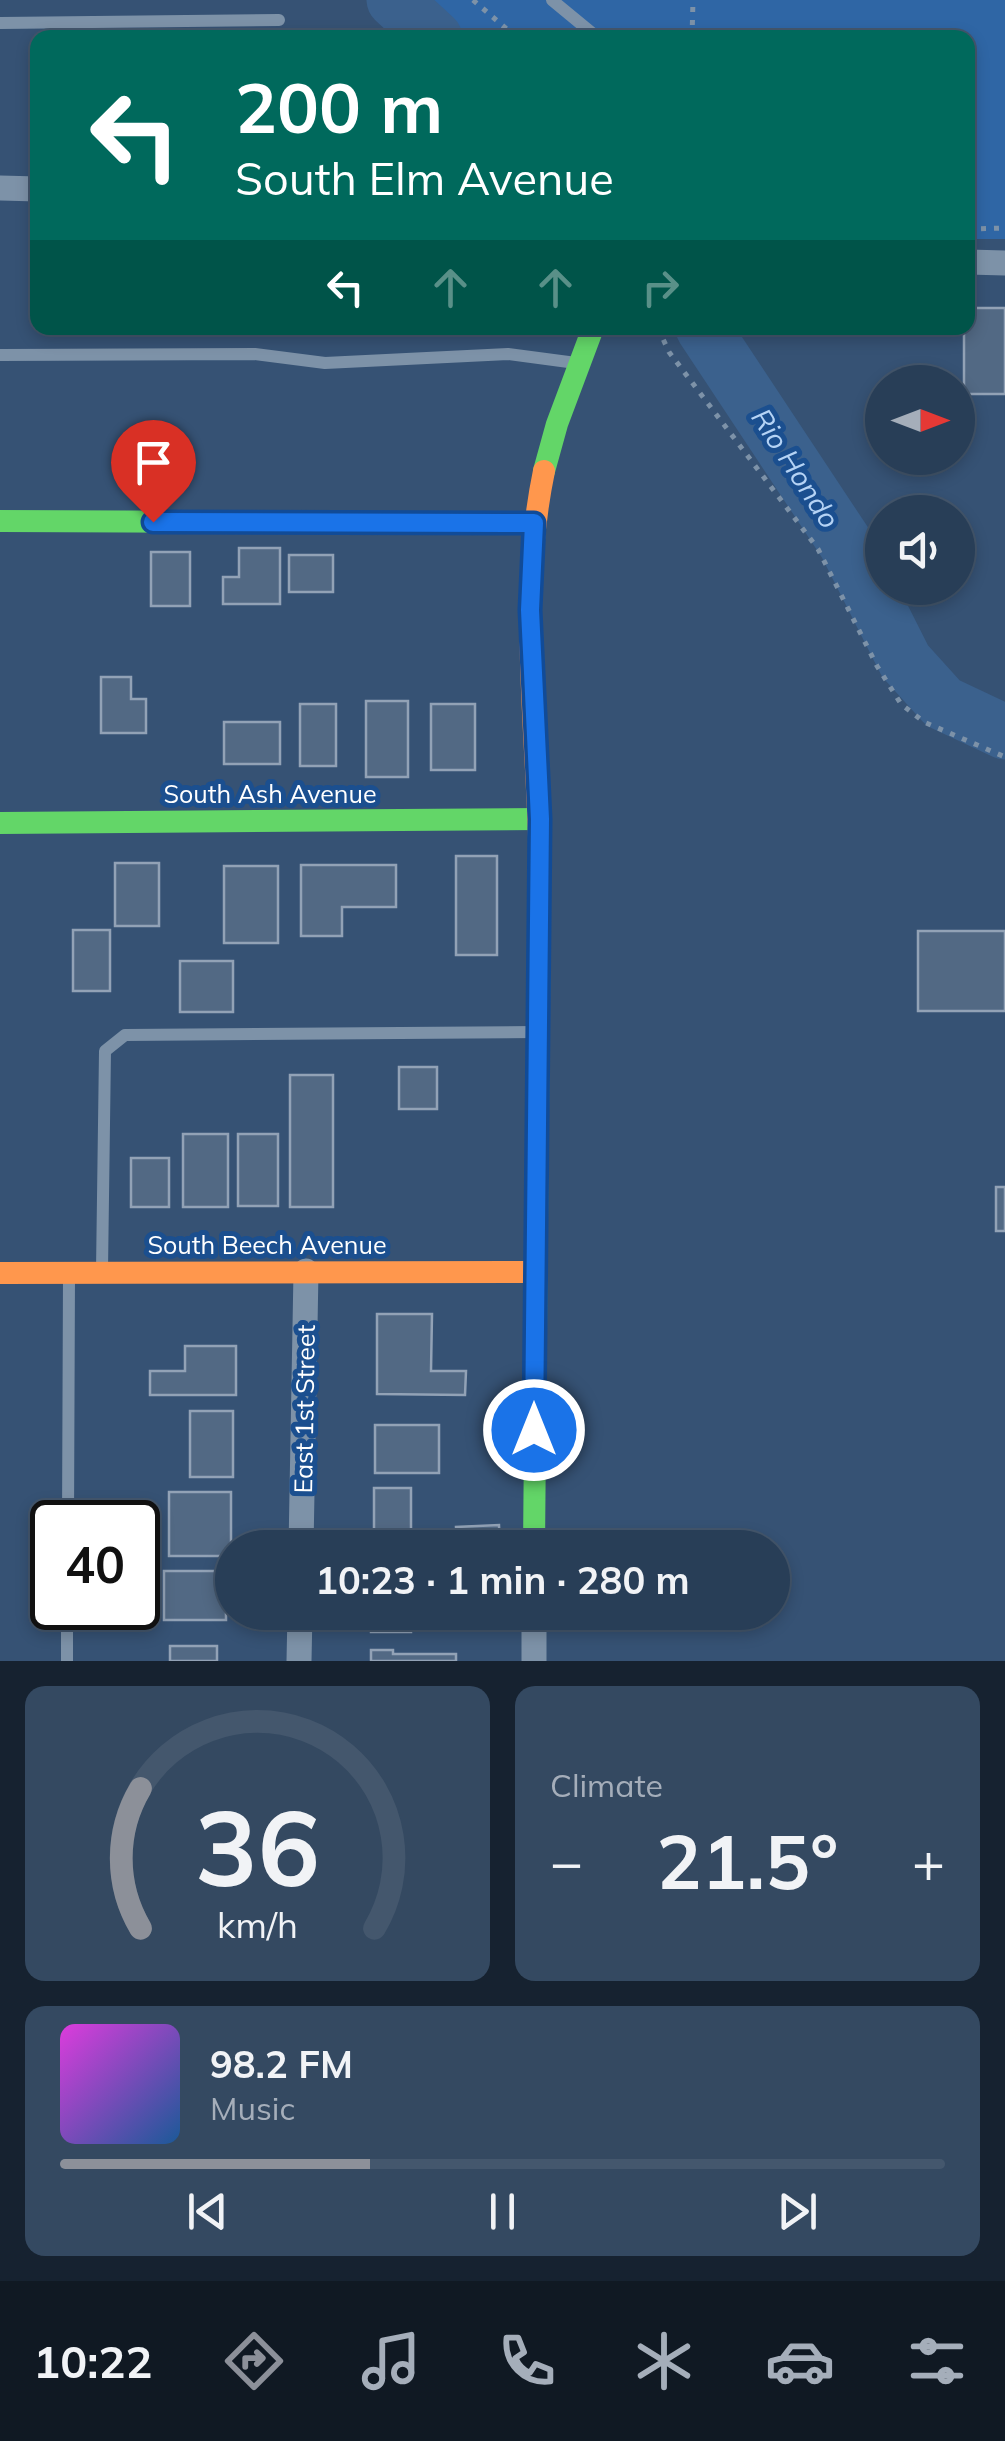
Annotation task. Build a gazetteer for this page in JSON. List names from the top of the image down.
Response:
{
  "streets": {
    "street": ["South Ash Avenue", "South Beech Avenue", "East 1st Street"]
  },
  "crossings": [
    ["South Beech Avenue", "East 1st Street"]
  ],
  "water": ["Rio Hondo"],
  "north": "right",
  "page": {
    "turn": ["200 m", "South Elm Avenue"],
    "limit": "40",
    "trip": "10:23 · 1 min · 280 m",
    "tile": "Climate",
    "heat": ["−", "21.5°", "+"],
    "song": ["98.2 FM", "Music"],
    "tabs": "10:22",
    "gauge": ["36", "km/h"]
  }
}
